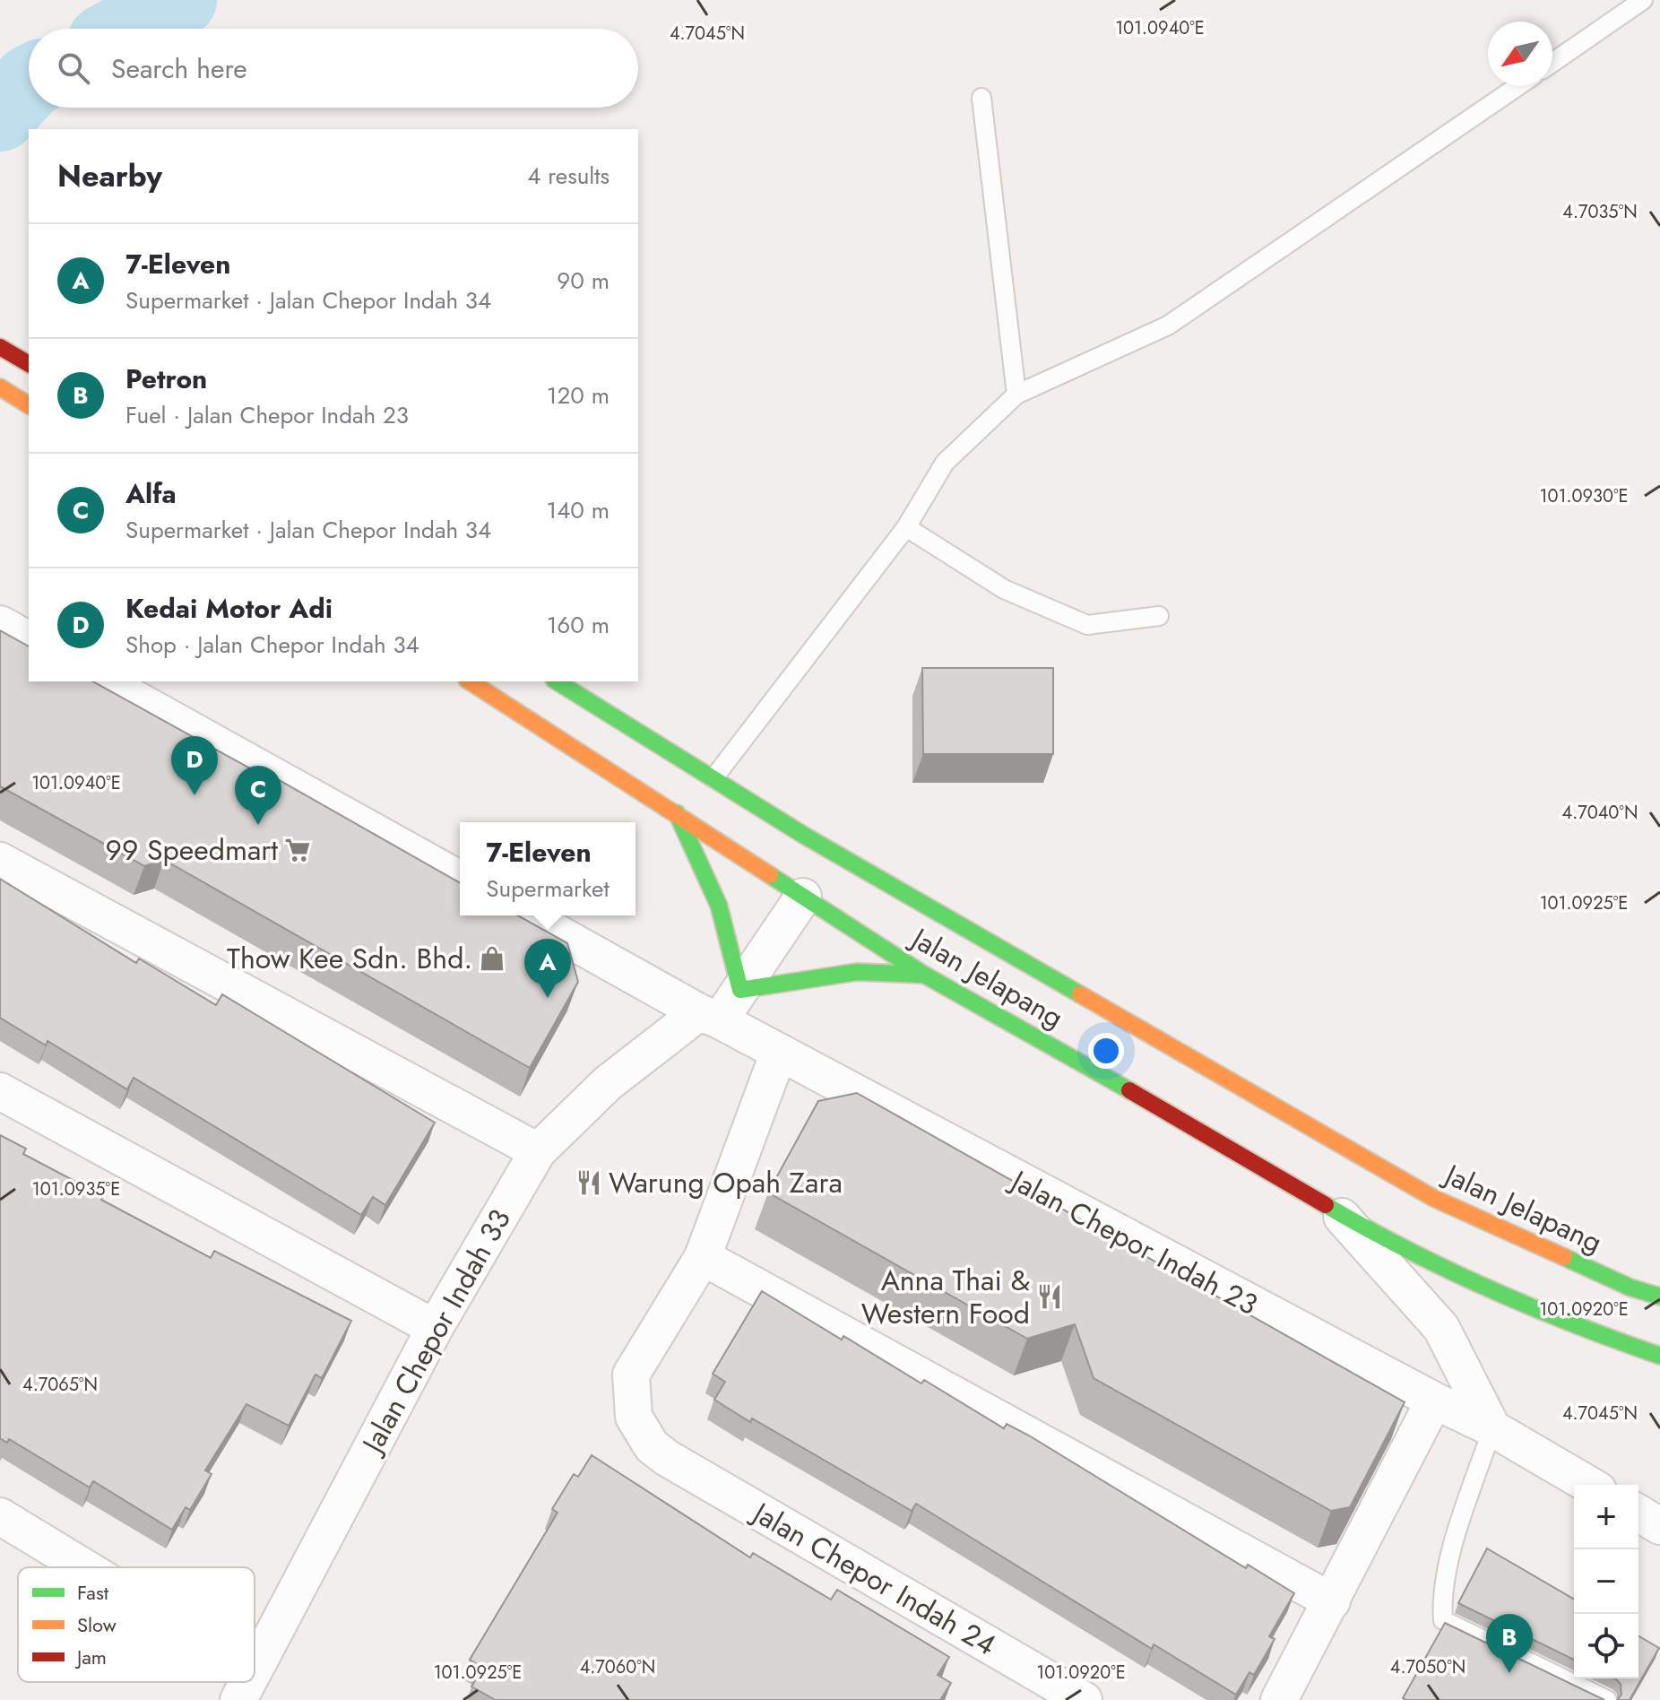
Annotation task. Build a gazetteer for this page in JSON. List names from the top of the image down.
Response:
{
  "streets": {
    "main road": ["Jalan Jelapang"],
    "street": ["Jalan Chepor Indah 23", "Jalan Chepor Indah 33", "Jalan Chepor Indah 24"]
  },
  "crossings": [
    ["Jalan Jelapang", "Jalan Chepor Indah 33"],
    ["Jalan Chepor Indah 23", "Jalan Chepor Indah 33"],
    ["Jalan Chepor Indah 23", "Jalan Chepor Indah 24"]
  ],
  "places": {
    "supermarket": ["99 Speedmart"],
    "shop": ["Thow Kee Sdn. Bhd."],
    "restaurant": ["Warung Opah Zara", "Anna Thai & Western Food"]
  },
  "legend": ["Fast", "Slow", "Jam"],
  "north": "bottom left",
  "page": {
    "search": "Search here",
    "heading": ["Nearby", "4 results"],
    "list": [
      {
        "mark": "A",
        "name": "7-Eleven",
        "note": "Supermarket · Jalan Chepor Indah 34",
        "value": "90 m"
      },
      {
        "mark": "B",
        "name": "Petron",
        "note": "Fuel · Jalan Chepor Indah 23",
        "value": "120 m"
      },
      {
        "mark": "C",
        "name": "Alfa",
        "note": "Supermarket · Jalan Chepor Indah 34",
        "value": "140 m"
      },
      {
        "mark": "D",
        "name": "Kedai Motor Adi",
        "note": "Shop · Jalan Chepor Indah 34",
        "value": "160 m"
      }
    ],
    "pins": [
      "D",
      "C",
      "A",
      "B"
    ],
    "popup": ["7-Eleven", "Supermarket"],
    "map_buttons": ["+", "−"]
  },
  "coordinates": [
    "101.0940°E",
    "4.7045°N",
    "4.7035°N",
    "101.0930°E",
    "4.7040°N",
    "101.0925°E",
    "101.0935°E",
    "101.0920°E",
    "4.7065°N",
    "4.7060°N",
    "4.7050°N"
  ]
}
